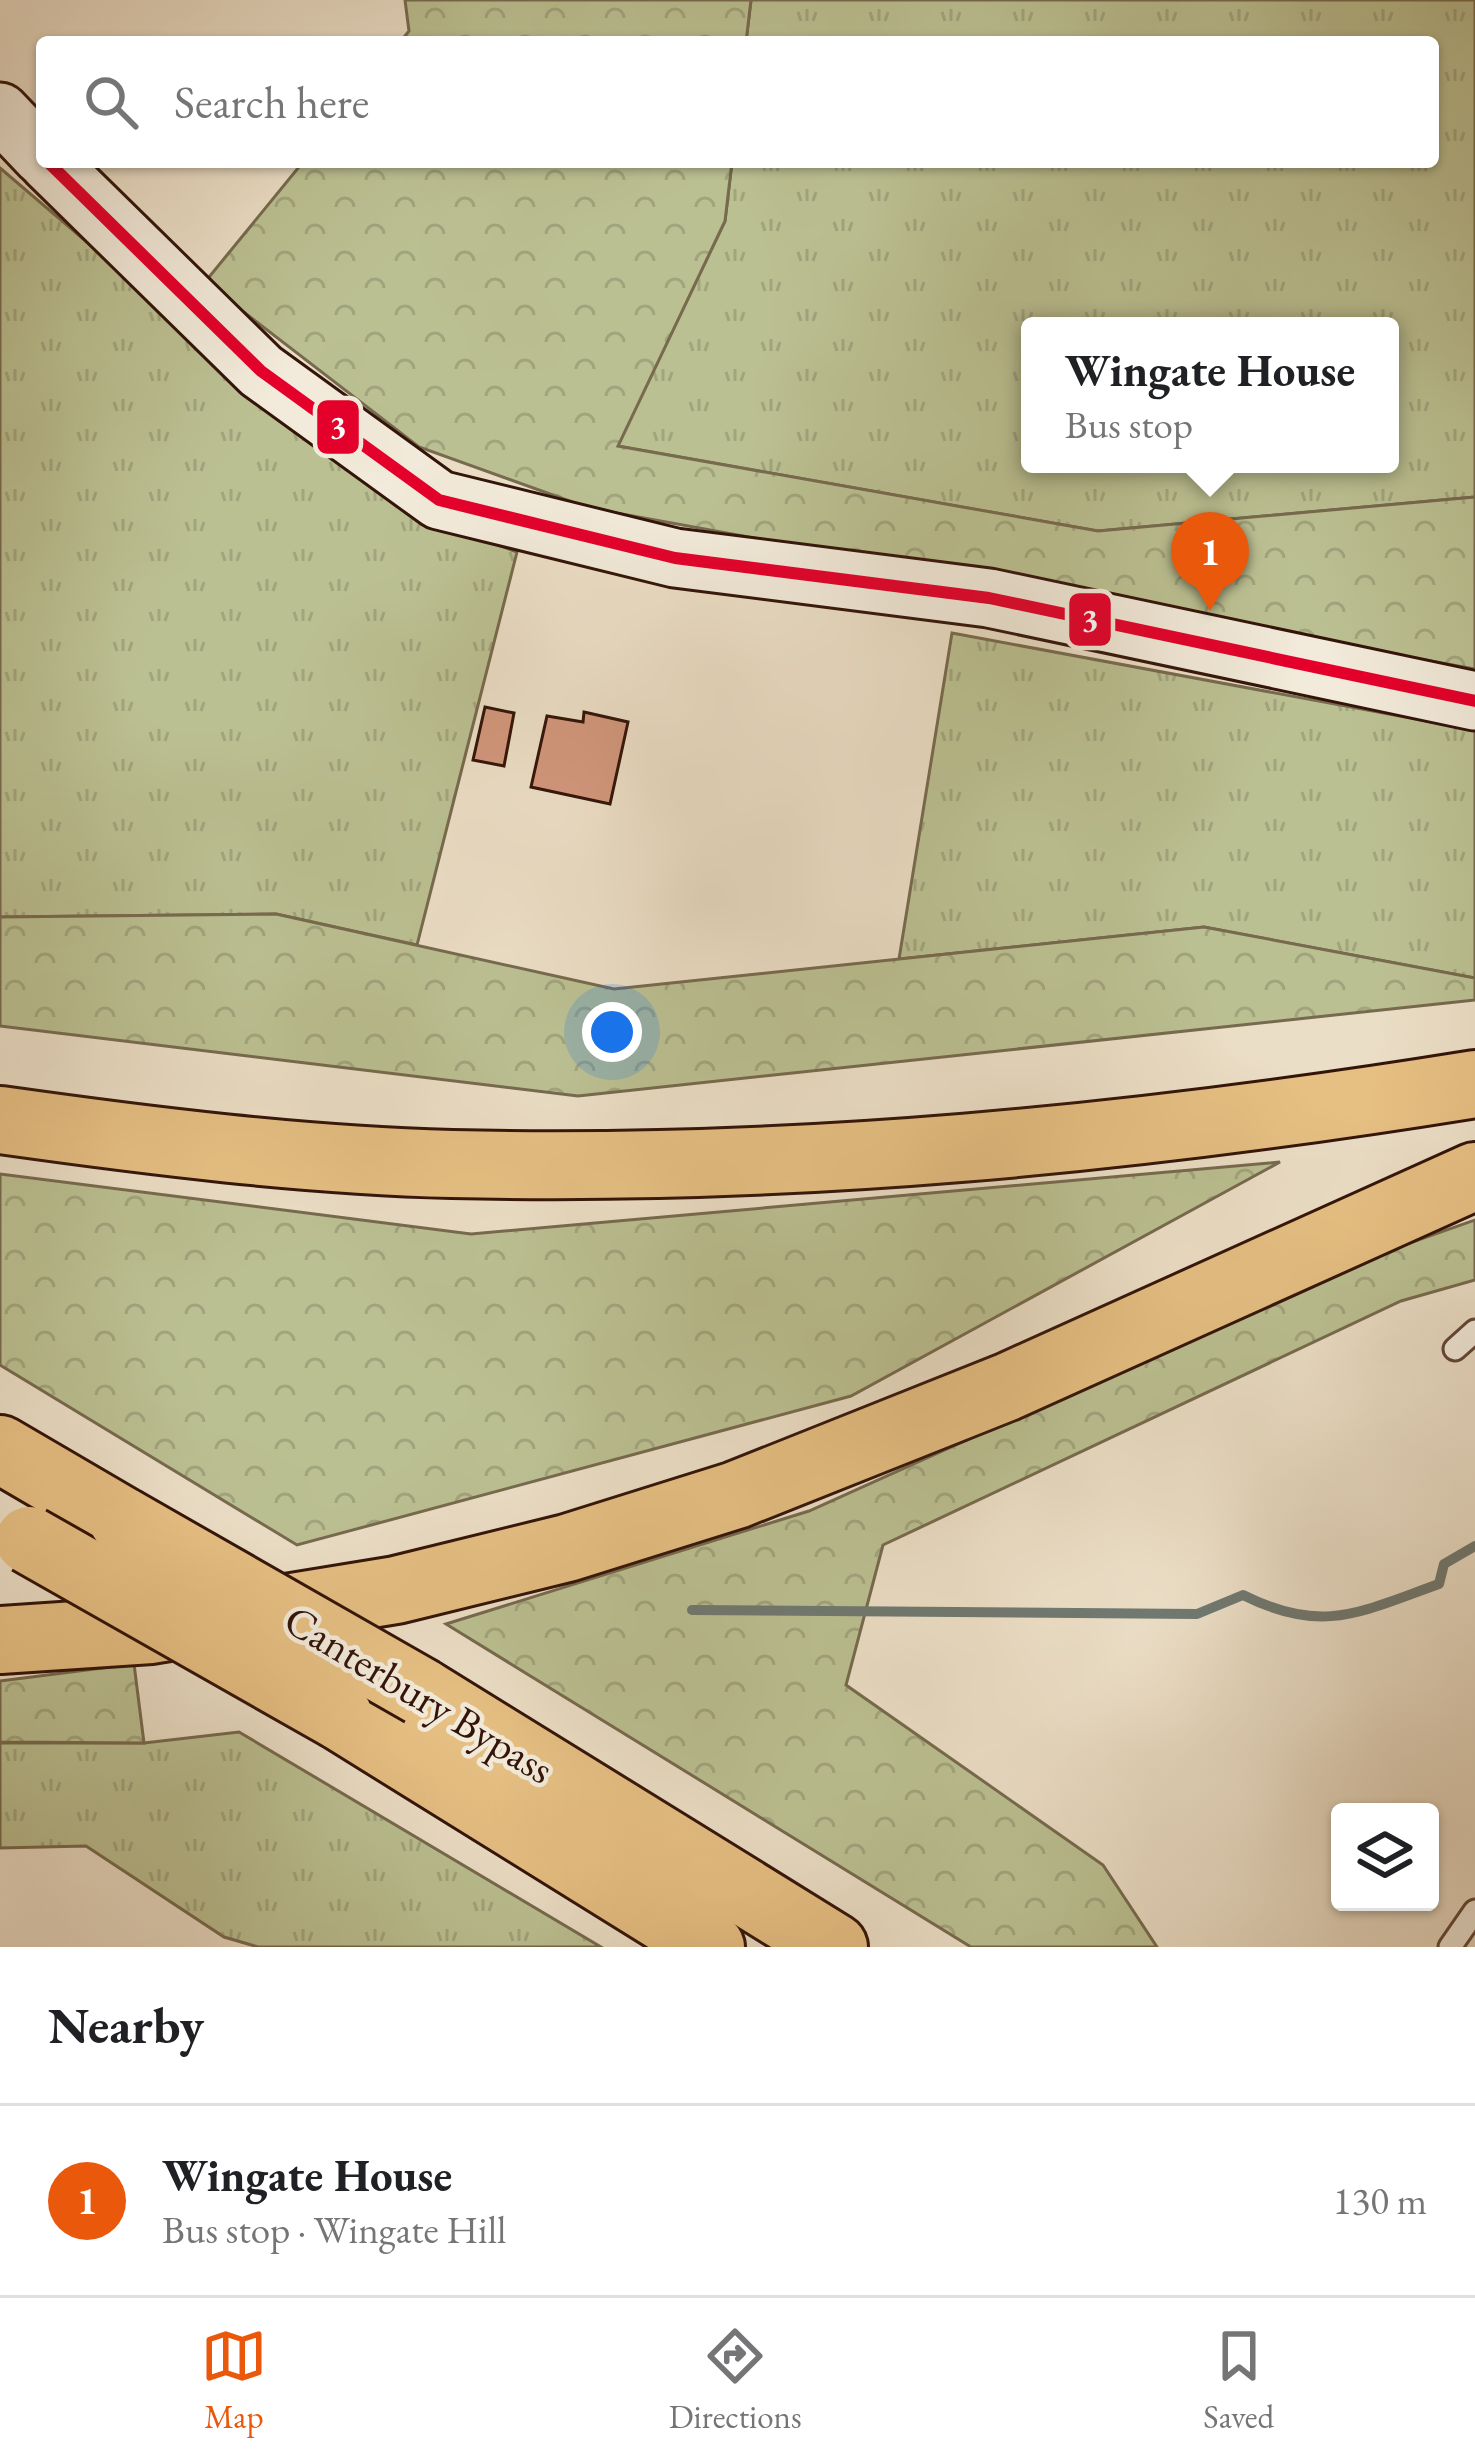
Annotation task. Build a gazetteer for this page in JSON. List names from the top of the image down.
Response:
{
  "streets": {
    "highway": ["Canterbury Bypass"]
  },
  "lines": ["transit line 3"],
  "page": {
    "search": "Search here",
    "popup": ["Wingate House", "Bus stop"],
    "pins": "1",
    "heading": "Nearby",
    "list": [
      {
        "mark": "1",
        "name": "Wingate House",
        "note": "Bus stop · Wingate Hill",
        "value": "130 m"
      }
    ],
    "nav": ["Map", "Directions", "Saved"]
  }
}
